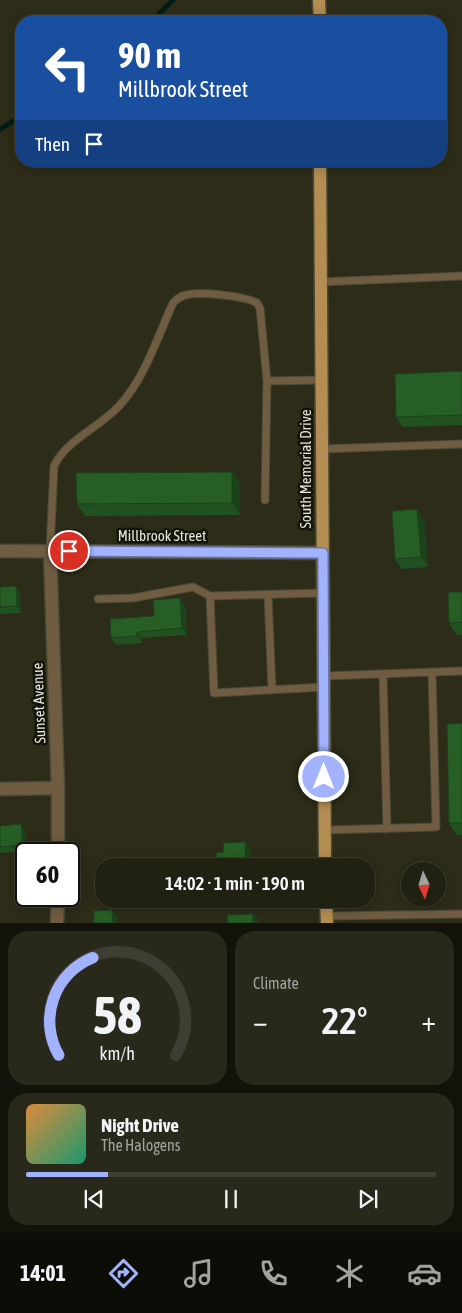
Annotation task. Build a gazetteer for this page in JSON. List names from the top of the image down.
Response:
{
  "streets": {
    "main road": ["South Memorial Drive"],
    "street": ["Millbrook Street", "Sunset Avenue"]
  },
  "crossings": [
    ["South Memorial Drive", "Millbrook Street"],
    ["Millbrook Street", "Sunset Avenue"]
  ],
  "north": "bottom",
  "page": {
    "turn": ["90 m", "Millbrook Street"],
    "then": "Then",
    "limit": "60",
    "trip": "14:02 · 1 min · 190 m",
    "tile": "Climate",
    "heat": ["−", "22°", "+"],
    "song": ["Night Drive", "The Halogens"],
    "tabs": "14:01",
    "gauge": ["58", "km/h"]
  }
}
